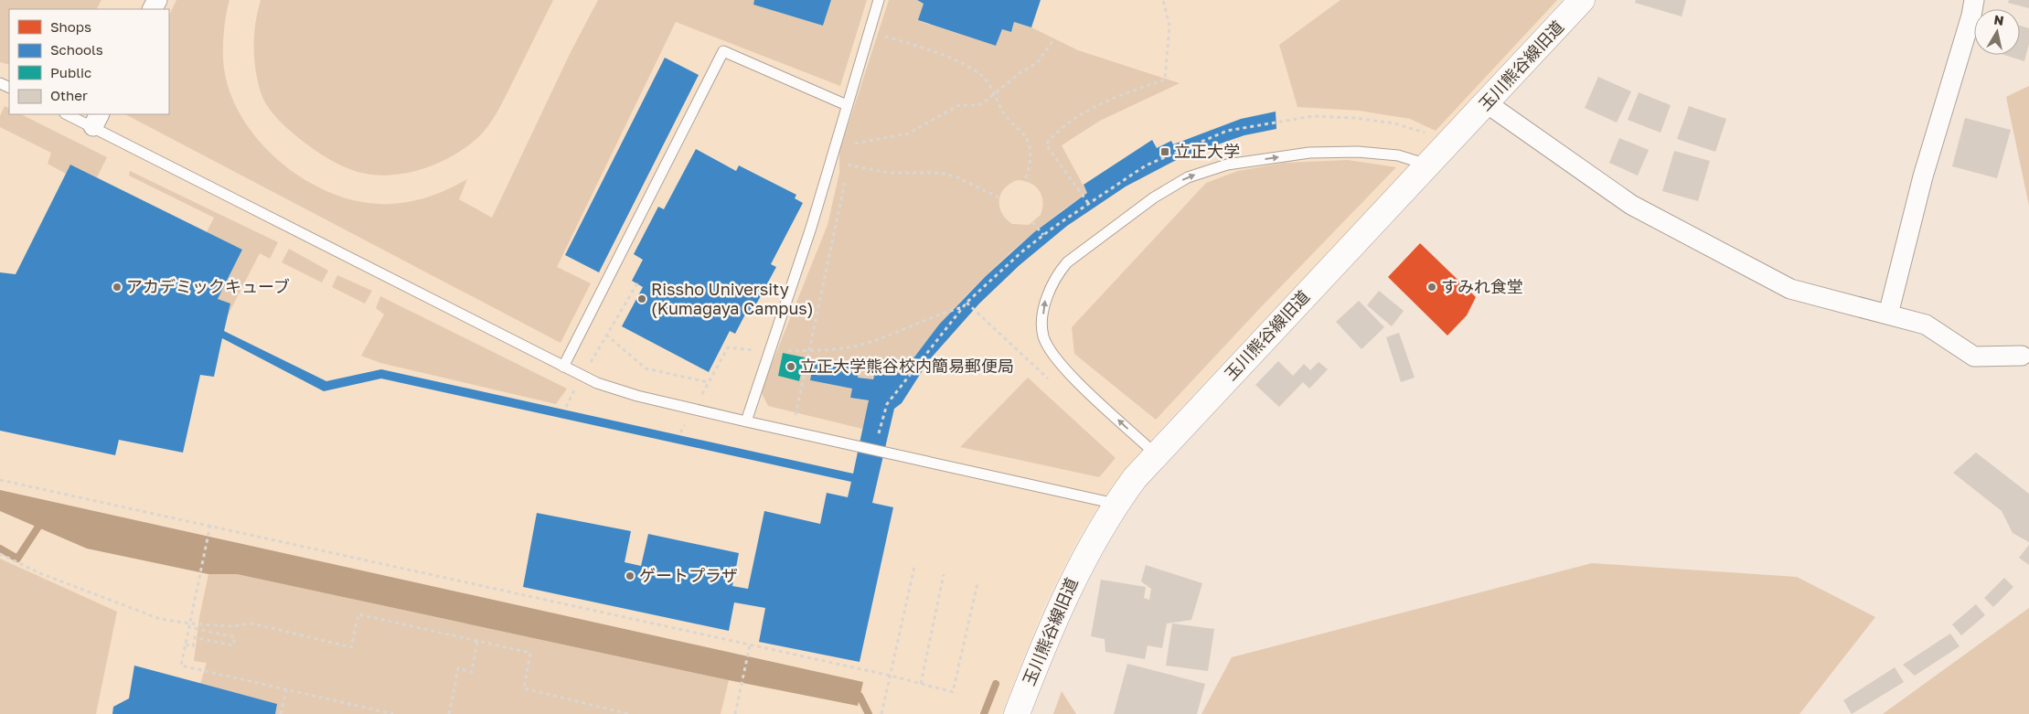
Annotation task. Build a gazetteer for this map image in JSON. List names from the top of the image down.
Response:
{
  "streets": {
    "street": ["玉川熊谷線旧道"]
  },
  "places": {
    "transit": ["立正大学"],
    "other": [
      "アカデミックキューブ",
      "すみれ食堂",
      "Rissho University (Kumagaya Campus)",
      "立正大学熊谷校内簡易郵便局",
      "ゲートプラザ"
    ]
  },
  "legend": [
    "Shops",
    "Schools",
    "Public",
    "Other"
  ],
  "north": "top"
}
